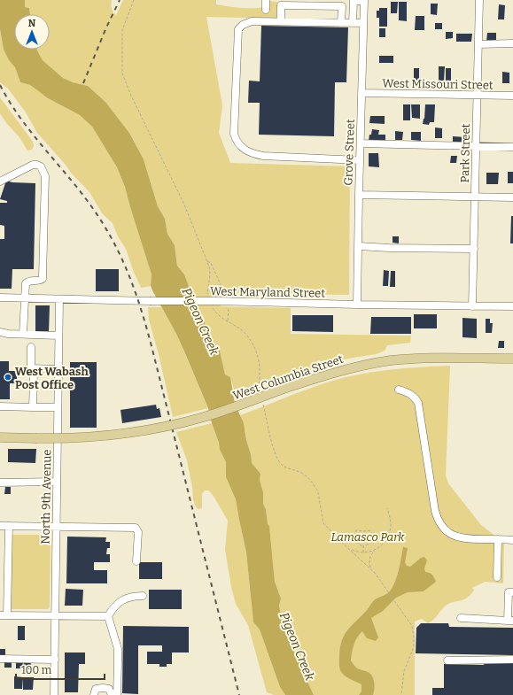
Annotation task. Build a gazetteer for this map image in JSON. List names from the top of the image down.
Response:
{
  "streets": {
    "main road": ["West Columbia Street"],
    "street": [
      "West Missouri Street",
      "Grove Street",
      "Park Street",
      "West Maryland Street",
      "North 9th Avenue"
    ]
  },
  "crossings": [
    ["West Missouri Street", "Grove Street"],
    ["West Missouri Street", "Park Street"],
    ["Grove Street", "West Maryland Street"],
    ["Park Street", "West Maryland Street"],
    ["West Maryland Street", "North 9th Avenue"]
  ],
  "water": ["Pigeon Creek"],
  "parks": ["Lamasco Park"],
  "places": ["West Wabash Post Office"],
  "scale_bar": "100 m",
  "north": "top"
}
